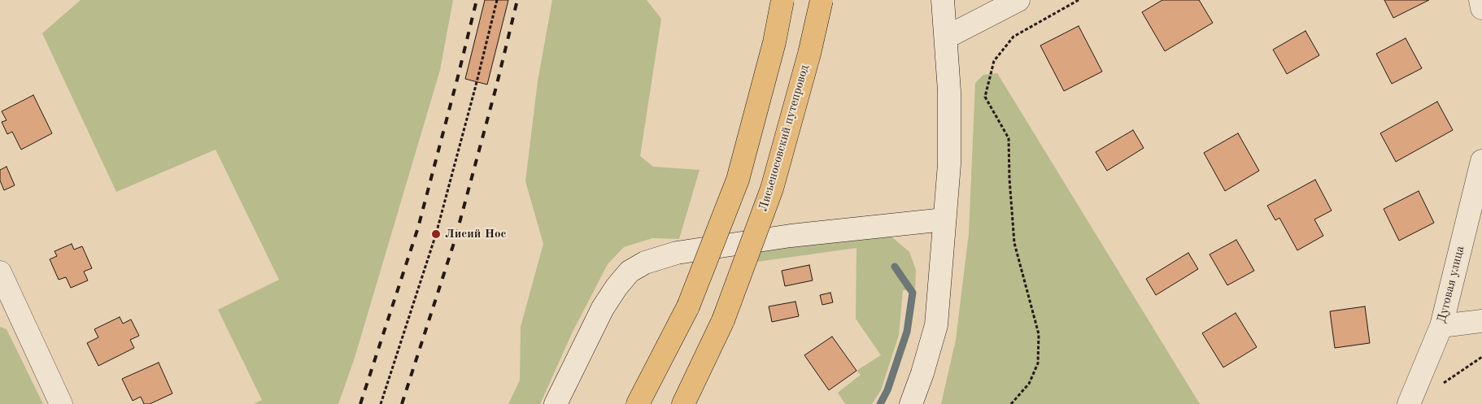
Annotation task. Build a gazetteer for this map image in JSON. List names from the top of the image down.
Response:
{
  "streets": {
    "main road": ["Лисьеносовский путепровод"],
    "street": ["Дуговая улица"]
  },
  "places": ["Лисий Нос"]
}
